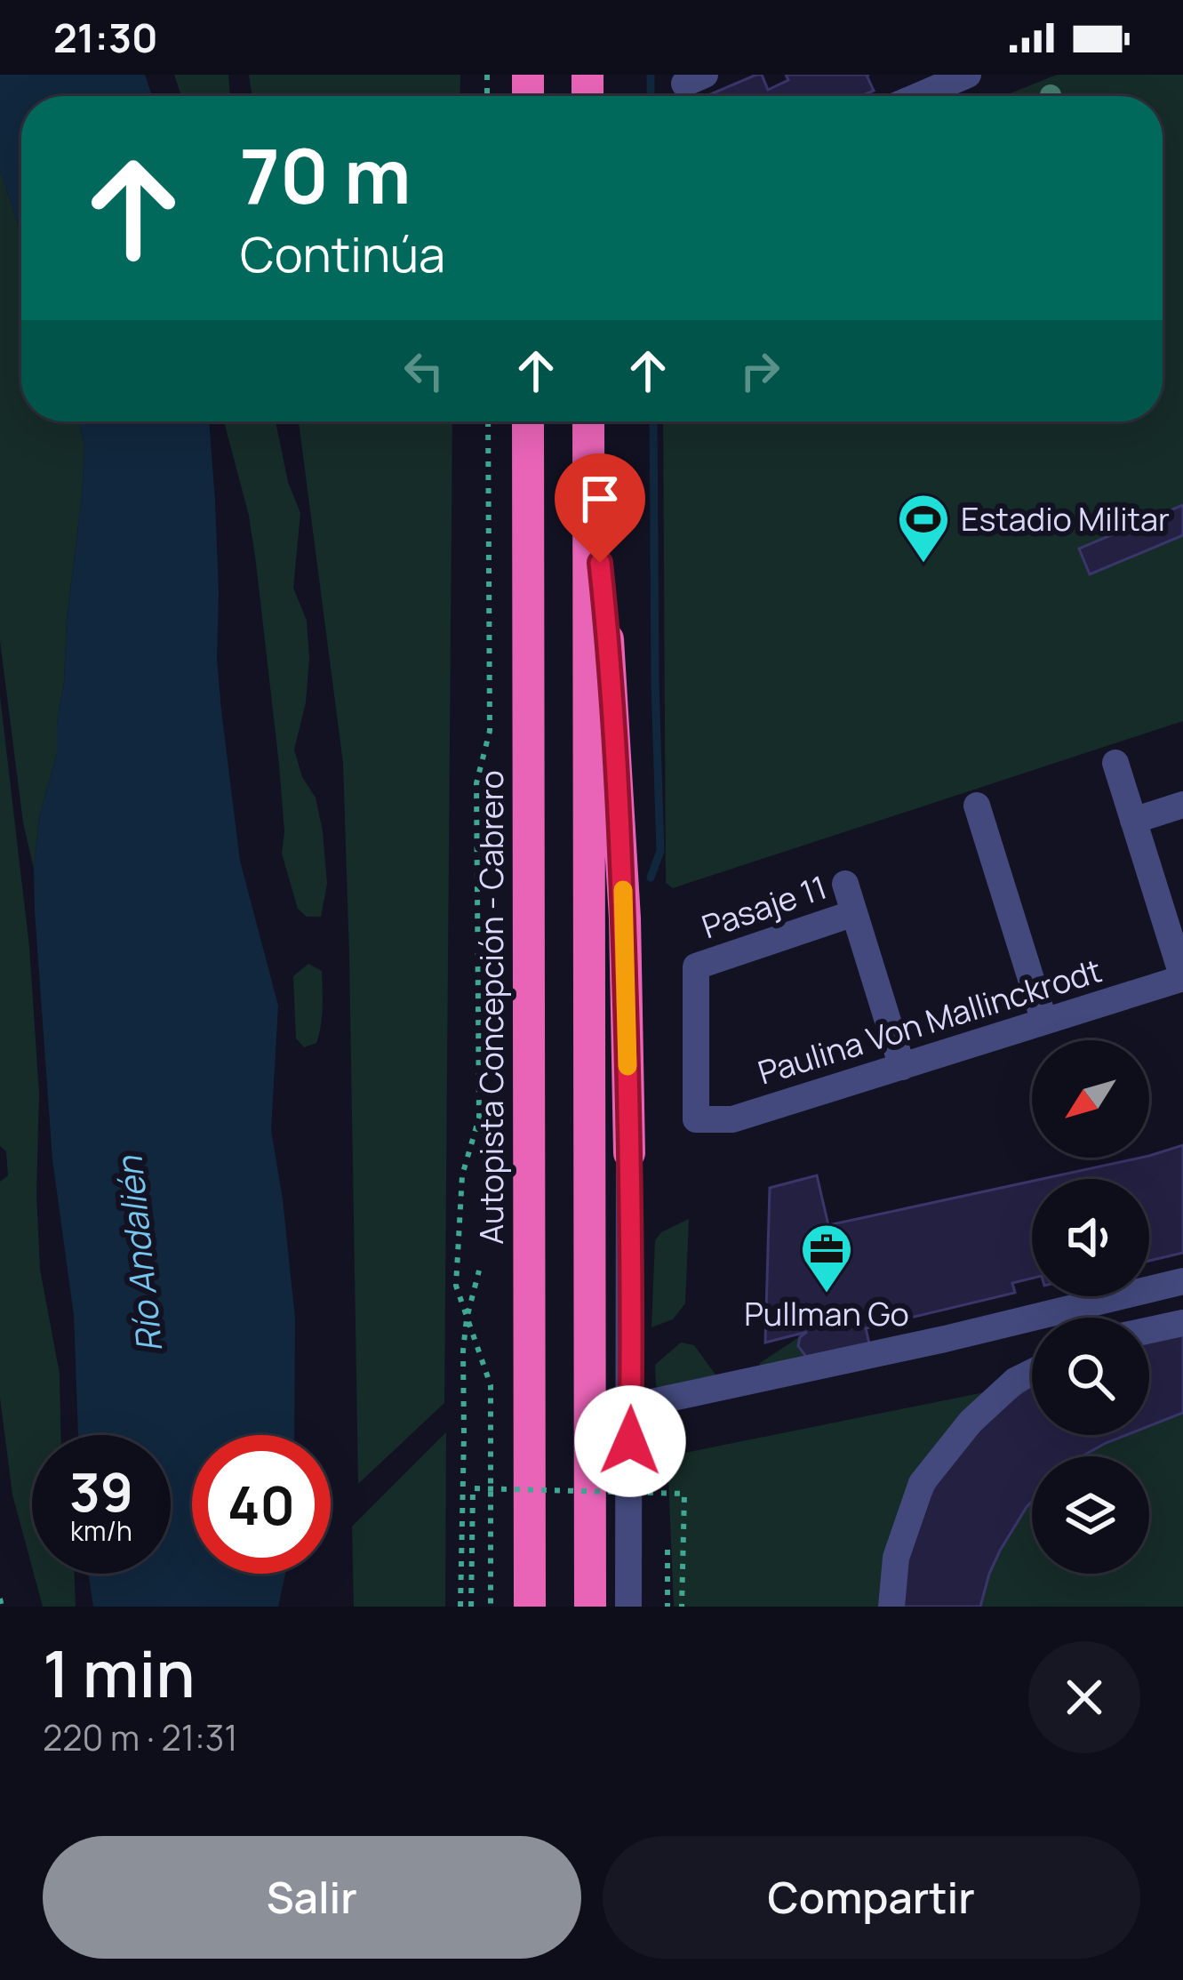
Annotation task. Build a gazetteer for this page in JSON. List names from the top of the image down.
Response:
{
  "streets": {
    "highway": ["Autopista Concepción - Cabrero"],
    "street": ["Pasaje 11", "Paulina Von Mallinckrodt"]
  },
  "crossings": [
    ["Pasaje 11", "Paulina Von Mallinckrodt"]
  ],
  "water": ["Río Andalién"],
  "places": {
    "sports": ["Estadio Militar"],
    "office": ["Pullman Go"]
  },
  "north": "bottom left",
  "page": {
    "status": "21:30",
    "turn": ["70 m", "Continúa"],
    "speed": "39 km/h",
    "limit": "40",
    "heading": ["1 min", "220 m · 21:31"],
    "buttons": ["Salir", "Compartir"]
  }
}
